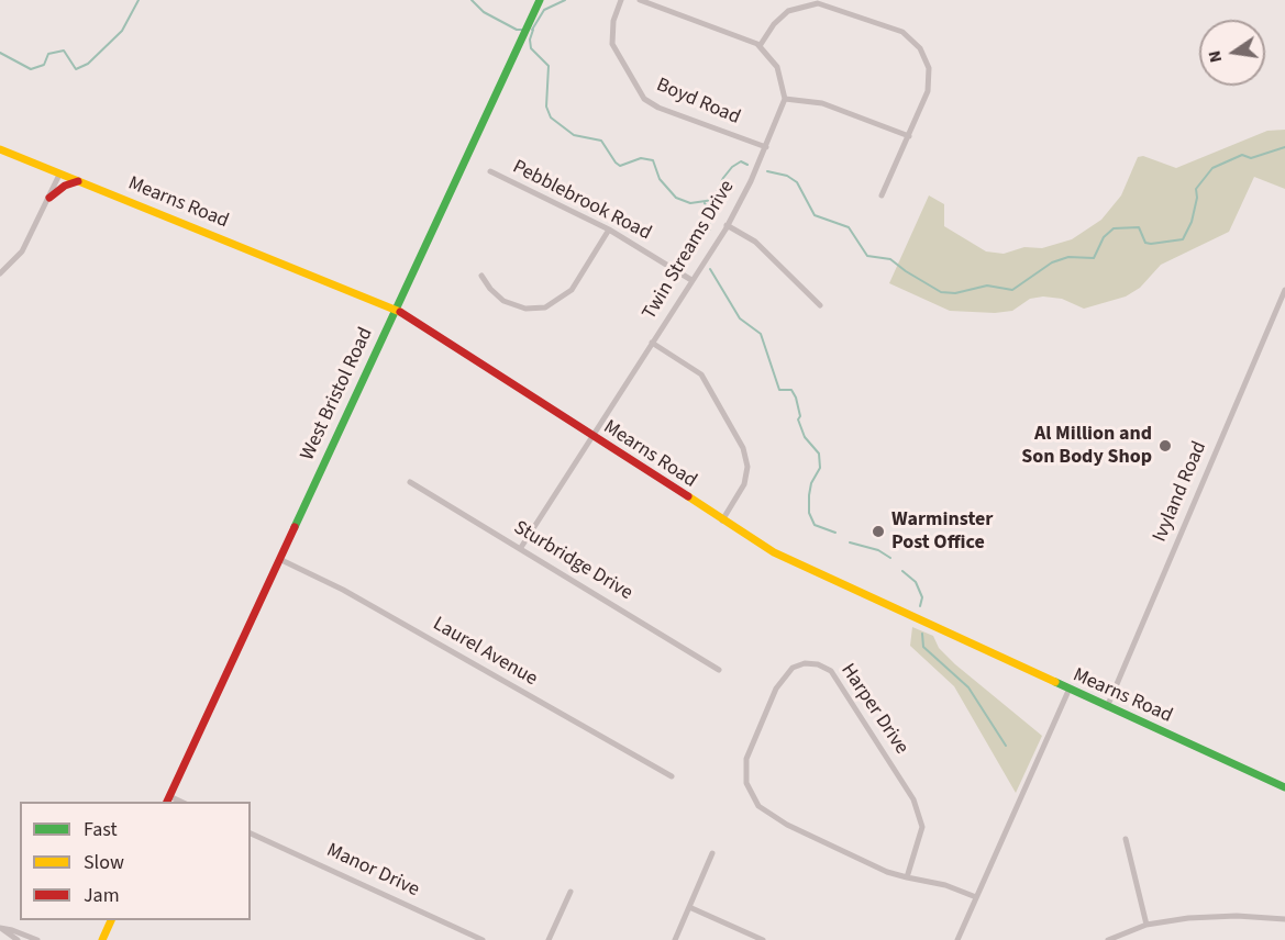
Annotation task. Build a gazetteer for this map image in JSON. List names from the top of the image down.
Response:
{
  "streets": {
    "street": [
      "Boyd Road",
      "Pebblebrook Road",
      "Mearns Road",
      "Twin Streams Drive",
      "West Bristol Road",
      "Ivyland Road",
      "Sturbridge Drive",
      "Laurel Avenue",
      "Harper Drive",
      "Manor Drive"
    ]
  },
  "crossings": [
    ["Boyd Road", "Twin Streams Drive"],
    ["Pebblebrook Road", "Twin Streams Drive"],
    ["Mearns Road", "Twin Streams Drive"],
    ["Mearns Road", "West Bristol Road"],
    ["Mearns Road", "Ivyland Road"],
    ["Twin Streams Drive", "Sturbridge Drive"],
    ["West Bristol Road", "Laurel Avenue"]
  ],
  "places": ["Al Million and Son Body Shop", "Warminster Post Office"],
  "legend": ["Fast", "Slow", "Jam"],
  "north": "left"
}
